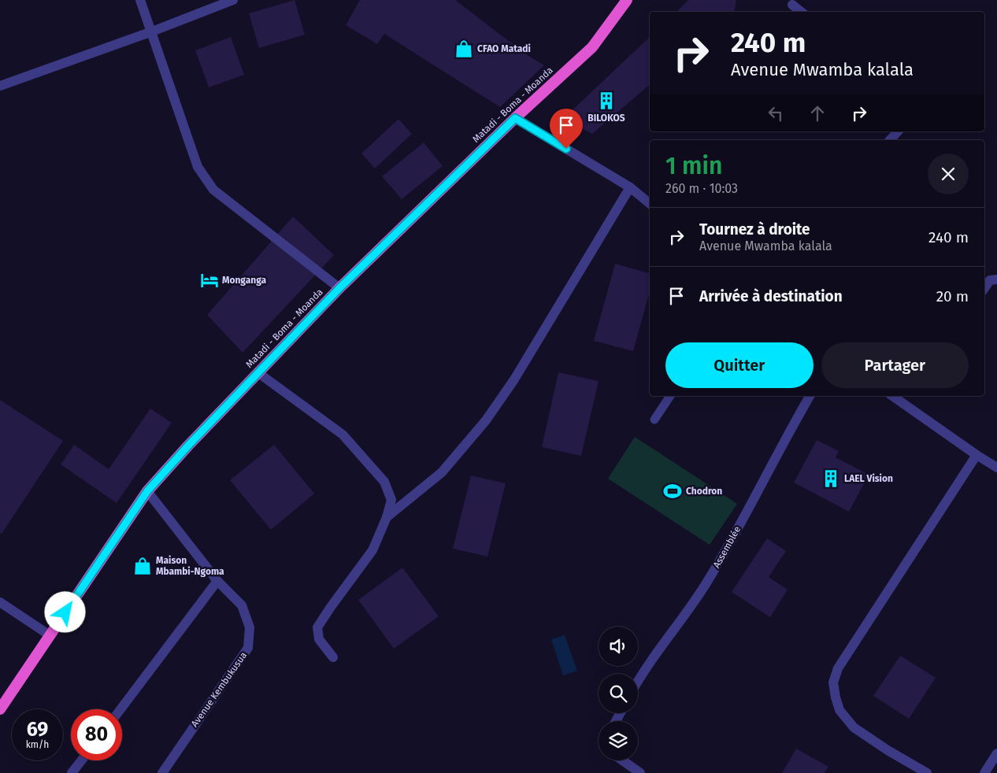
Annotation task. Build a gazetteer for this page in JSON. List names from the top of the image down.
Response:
{
  "streets": {
    "highway": ["Matadi - Boma - Moanda"],
    "street": ["Assemblée", "Avenue Kembukusua"]
  },
  "crossings": [
    ["Matadi - Boma - Moanda", "Avenue Kembukusua"]
  ],
  "places": {
    "shop": ["CFAO Matadi", "Maison Mbambi-Ngoma"],
    "building": ["BILOKOS", "LAEL Vision"],
    "hotel": ["Monganga"],
    "sports": ["Chodron"]
  },
  "page": {
    "turn": ["240 m", "Avenue Mwamba kalala"],
    "heading": ["1 min", "260 m · 10:03"],
    "list": [
      {
        "name": "Tournez à droite",
        "note": "Avenue Mwamba kalala",
        "value": "240 m"
      },
      {
        "name": "Arrivée à destination",
        "value": "20 m"
      }
    ],
    "buttons": ["Quitter", "Partager"],
    "speed": "69 km/h",
    "limit": "80"
  }
}
